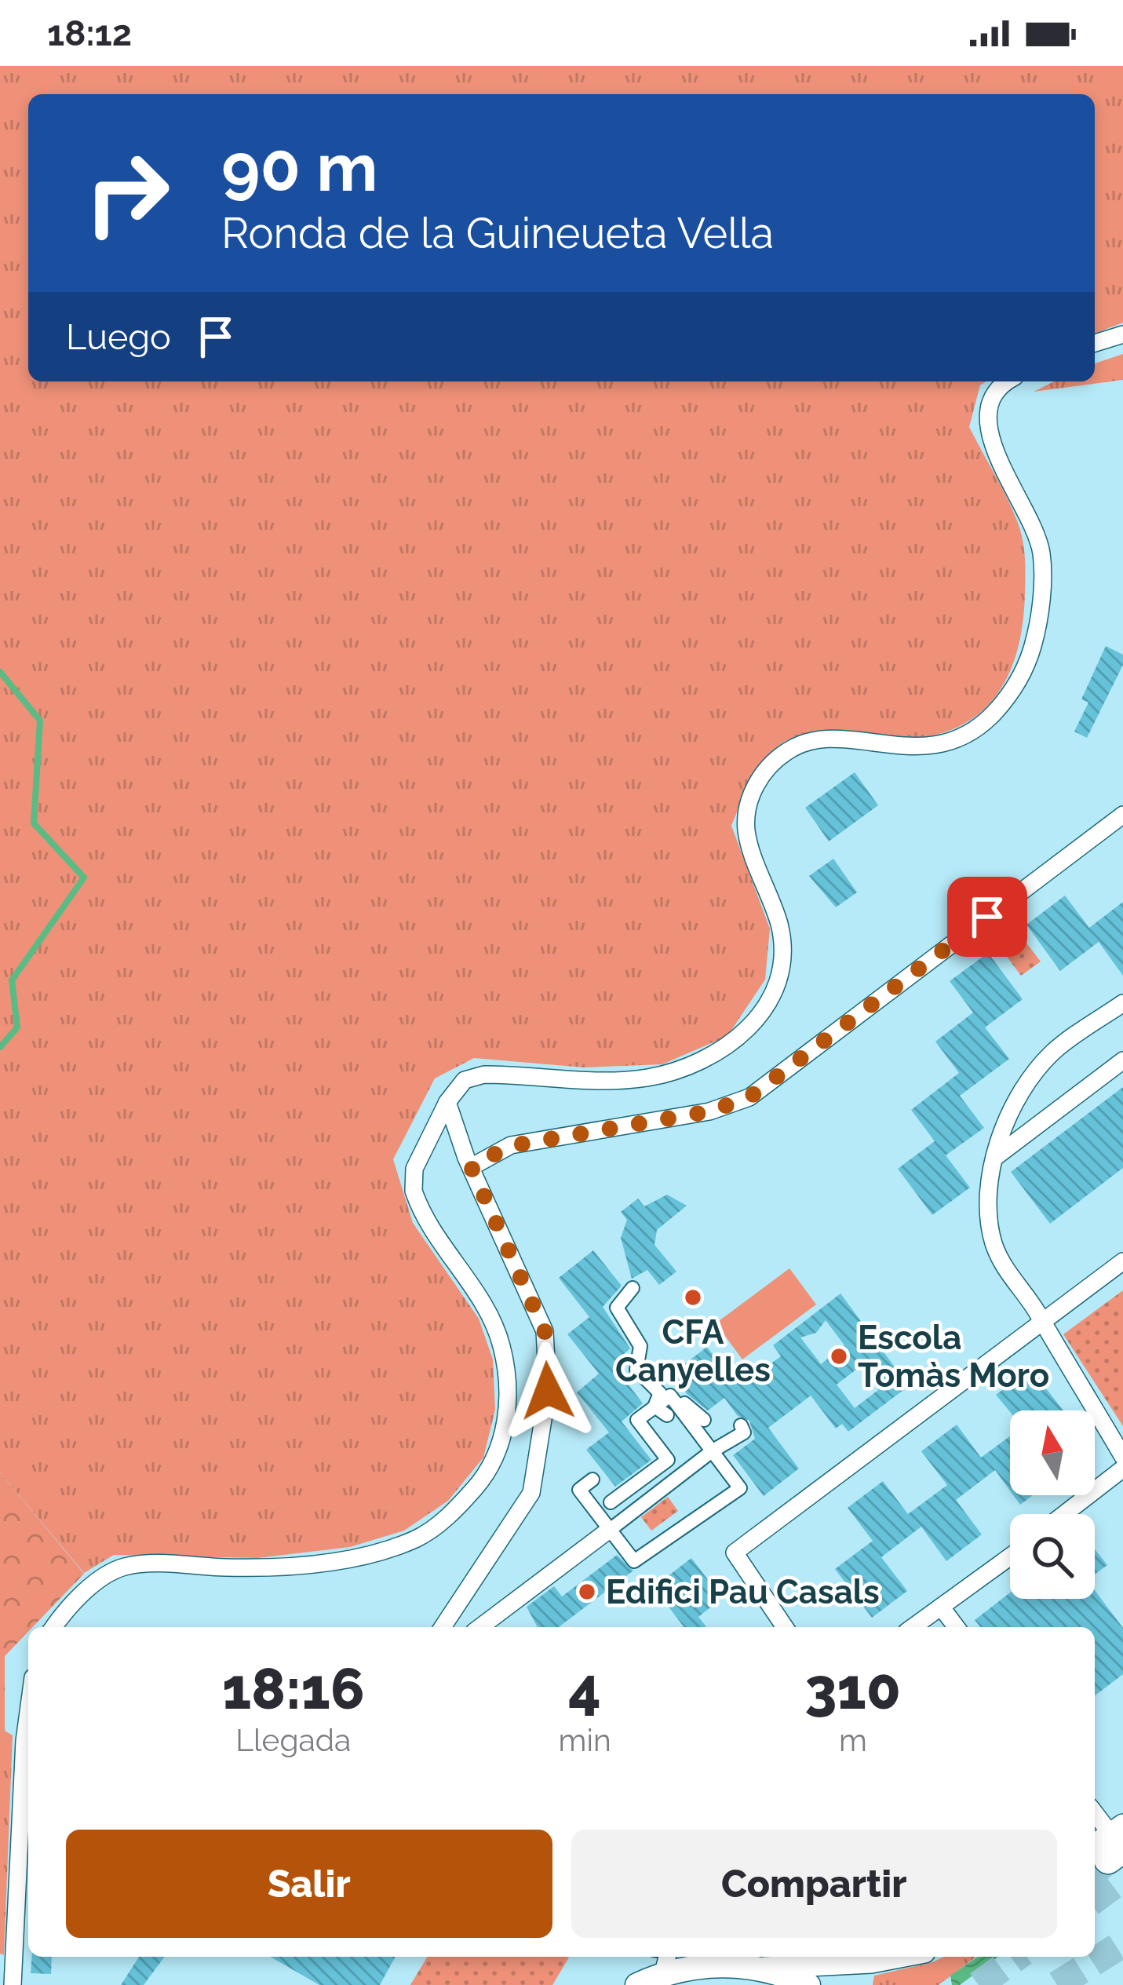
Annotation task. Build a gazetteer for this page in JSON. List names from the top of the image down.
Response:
{
  "places": ["CFA Canyelles", "Escola Tomàs Moro", "Edifici Pau Casals"],
  "north": "top",
  "page": {
    "status": "18:12",
    "turn": ["90 m", "Ronda de la Guineueta Vella"],
    "then": "Luego",
    "eta": [
      "18:16",
      "Llegada",
      "4",
      "min",
      "310",
      "m"
    ],
    "buttons": ["Salir", "Compartir"]
  }
}
